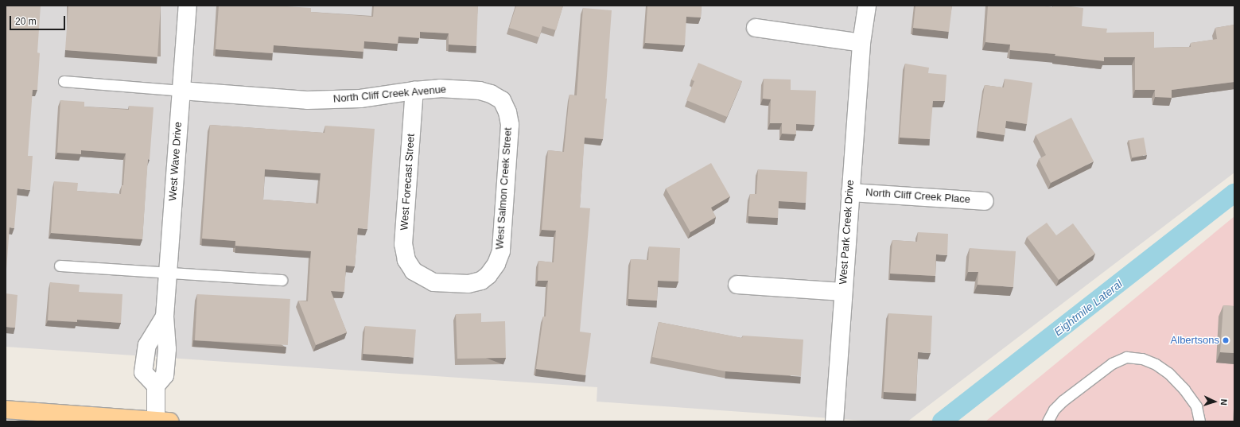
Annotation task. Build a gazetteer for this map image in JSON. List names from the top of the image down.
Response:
{
  "streets": {
    "street": [
      "North Cliff Creek Avenue",
      "West Wave Drive",
      "West Forecast Street",
      "West Salmon Creek Street",
      "North Cliff Creek Place",
      "West Park Creek Drive"
    ]
  },
  "crossings": [
    ["North Cliff Creek Avenue", "West Wave Drive"],
    ["North Cliff Creek Avenue", "West Forecast Street"],
    ["North Cliff Creek Avenue", "West Salmon Creek Street"],
    ["West Forecast Street", "West Salmon Creek Street"],
    ["North Cliff Creek Place", "West Park Creek Drive"]
  ],
  "water": ["Eightmile Lateral"],
  "places": ["Albertsons"],
  "scale_bar": "20 m",
  "north": "right"
}
